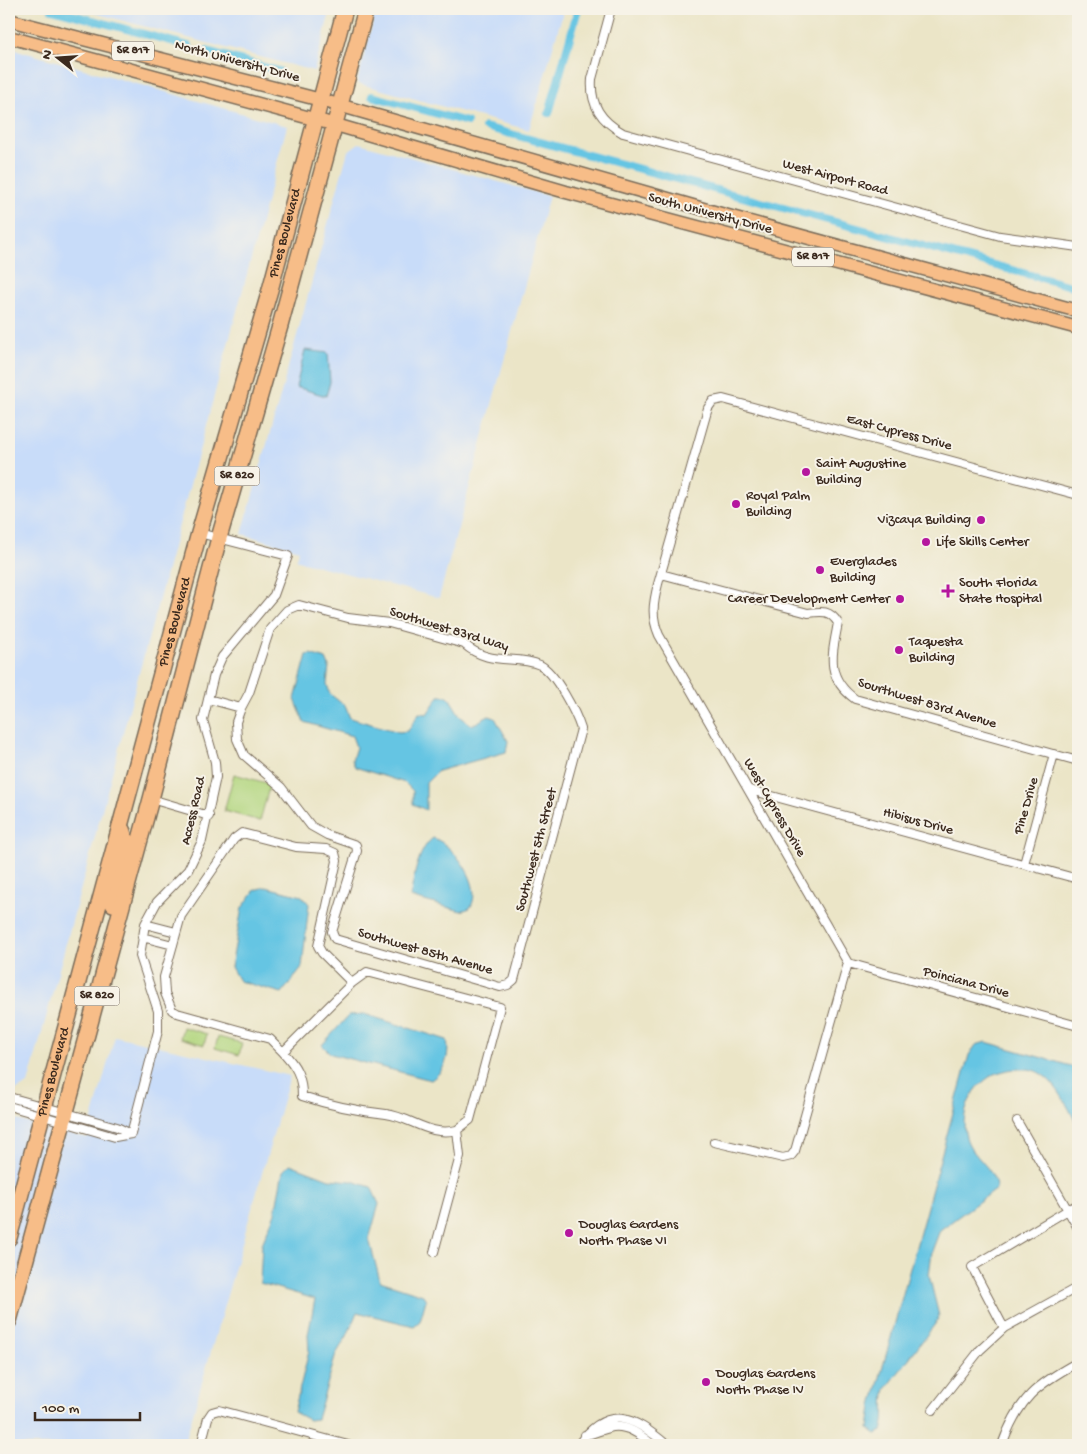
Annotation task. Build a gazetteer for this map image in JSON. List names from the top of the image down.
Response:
{
  "streets": {
    "highway": ["Pines Boulevard", "SR 820"],
    "main road": ["SR 817", "North University Drive", "South University Drive"],
    "street": [
      "West Airport Road",
      "East Cypress Drive",
      "Southwest 83rd Way",
      "Sourthwest 83rd Avenue",
      "Pine Drive",
      "West Cypress Drive",
      "Access Road",
      "Hibisus Drive",
      "Southwest 5th Street",
      "Southwest 85th Avenue",
      "Poinciana Drive"
    ]
  },
  "crossings": [
    ["SR 817", "South University Drive"],
    ["SR 817", "Pines Boulevard"],
    ["North University Drive", "South University Drive"],
    ["North University Drive", "Pines Boulevard"],
    ["South University Drive", "Pines Boulevard"],
    ["Pines Boulevard", "Access Road"],
    ["East Cypress Drive", "West Cypress Drive"],
    ["Southwest 83rd Way", "Southwest 5th Street"],
    ["Southwest 83rd Way", "Southwest 85th Avenue"],
    ["Sourthwest 83rd Avenue", "Pine Drive"],
    ["Sourthwest 83rd Avenue", "West Cypress Drive"],
    ["Pine Drive", "Hibisus Drive"],
    ["West Cypress Drive", "Hibisus Drive"],
    ["West Cypress Drive", "Poinciana Drive"],
    ["Southwest 5th Street", "Southwest 85th Avenue"]
  ],
  "places": {
    "other": [
      "Saint Augustine Building",
      "Royal Palm Building",
      "Vizcaya Building",
      "Life Skills Center",
      "Everglades Building",
      "Career Development Center",
      "Taquesta Building",
      "Douglas Gardens North Phase VI",
      "Douglas Gardens North Phase IV"
    ],
    "health": ["South Florida State Hospital"]
  },
  "scale_bar": "100 m",
  "north": "left"
}
